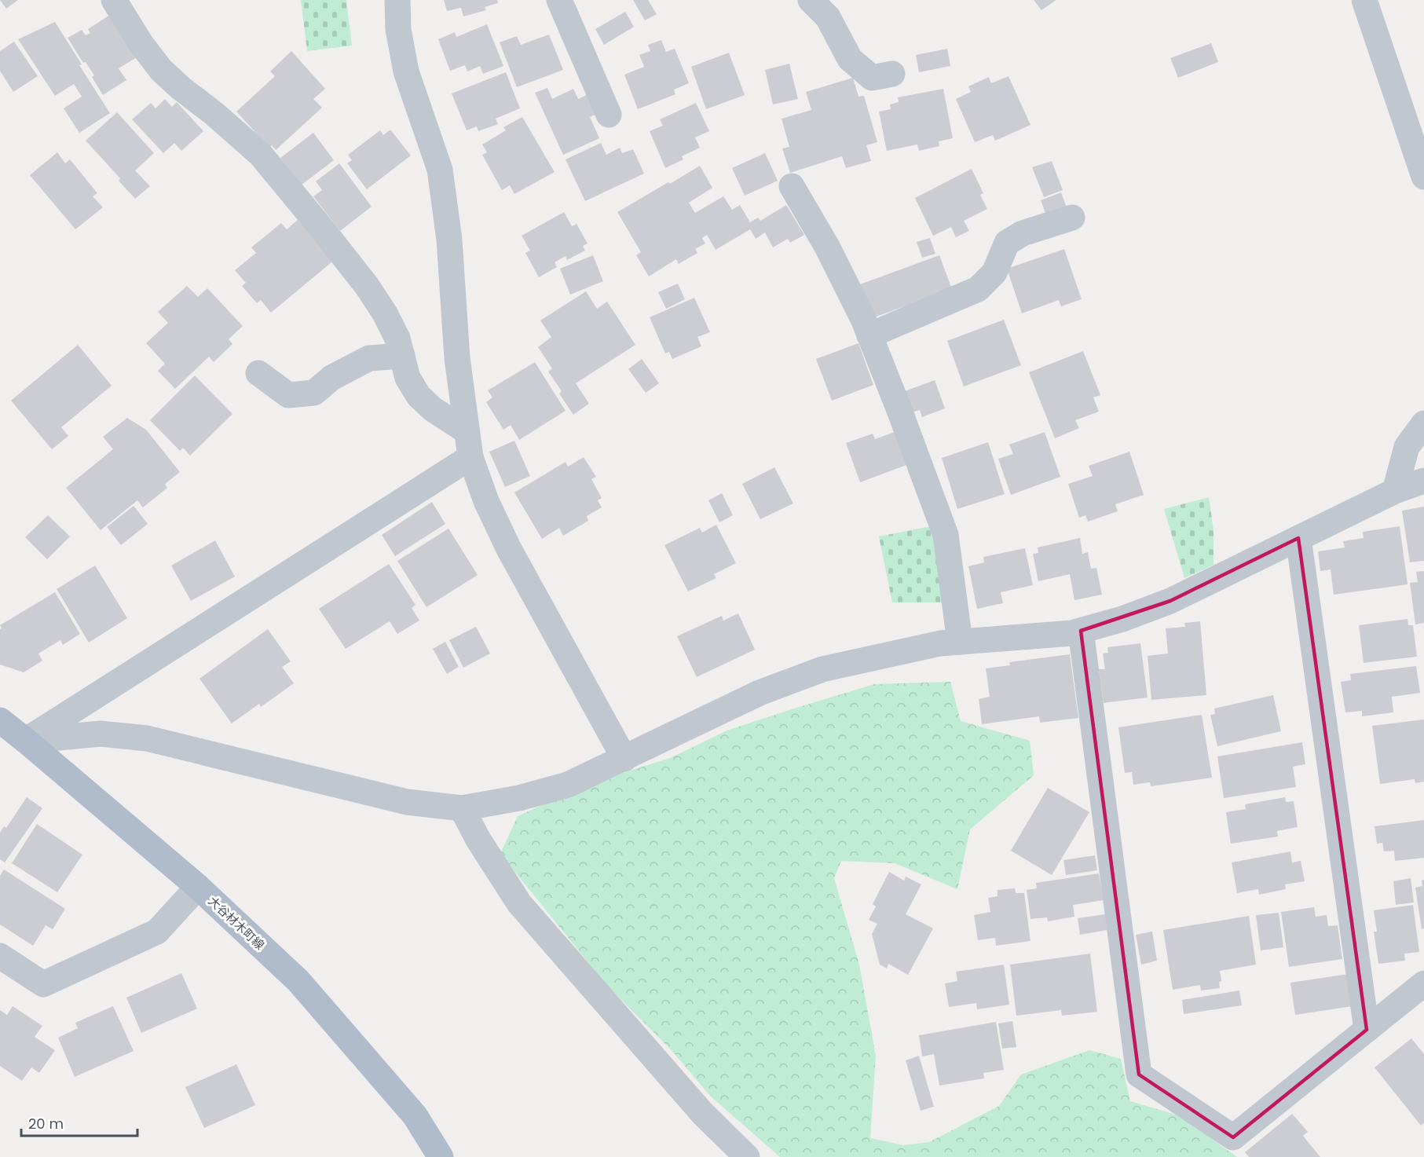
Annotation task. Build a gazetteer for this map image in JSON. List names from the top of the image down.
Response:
{
  "streets": {
    "main road": ["大谷材木町線"]
  },
  "scale_bar": "20 m"
}
